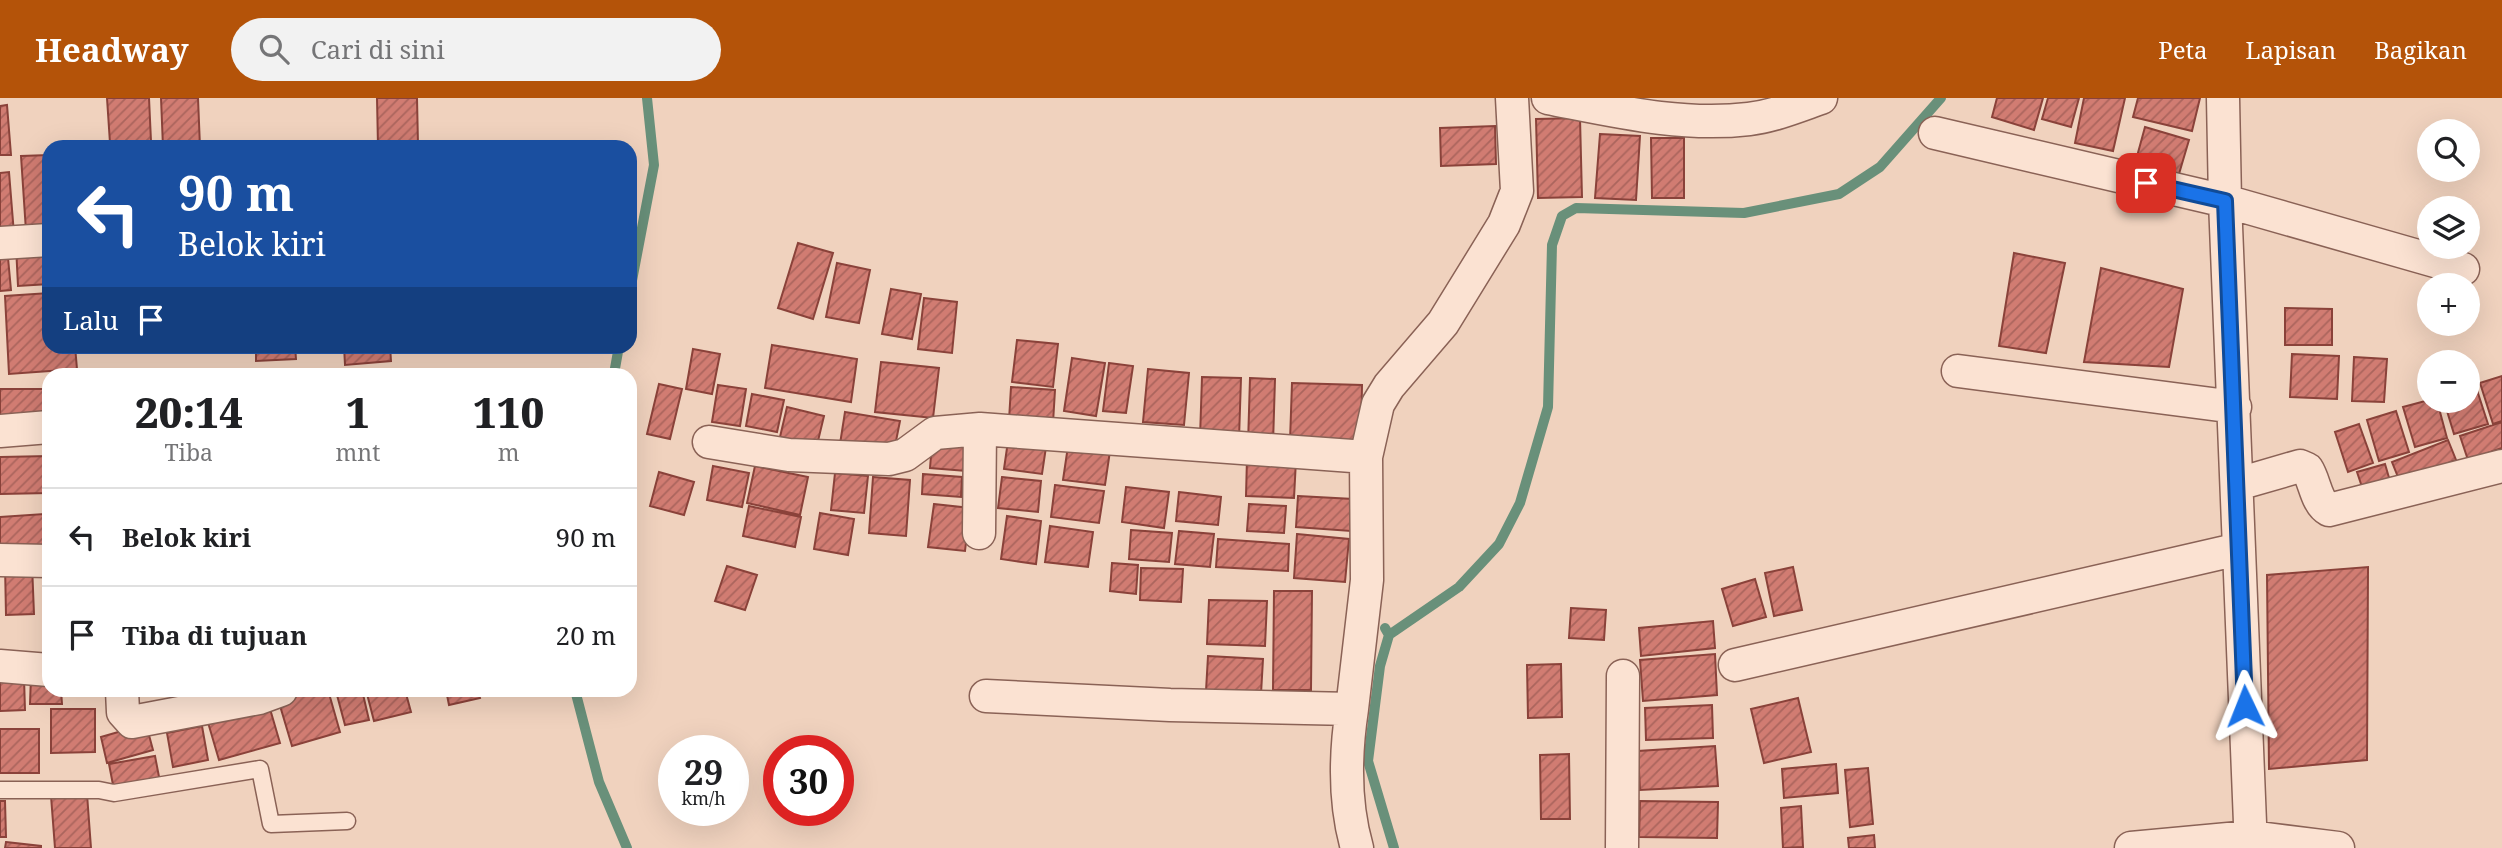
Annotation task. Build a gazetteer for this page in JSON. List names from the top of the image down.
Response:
{
  "page": {
    "header": "Headway",
    "search": "Cari di sini",
    "nav": ["Peta", "Lapisan", "Bagikan"],
    "map_buttons": ["+", "−"],
    "turn": ["90 m", "Belok kiri"],
    "then": "Lalu",
    "eta": [
      "20:14",
      "Tiba",
      "1",
      "mnt",
      "110",
      "m"
    ],
    "list": [
      {
        "name": "Belok kiri",
        "value": "90 m"
      },
      {
        "name": "Tiba di tujuan",
        "value": "20 m"
      }
    ],
    "speed": "29 km/h",
    "limit": "30"
  }
}
